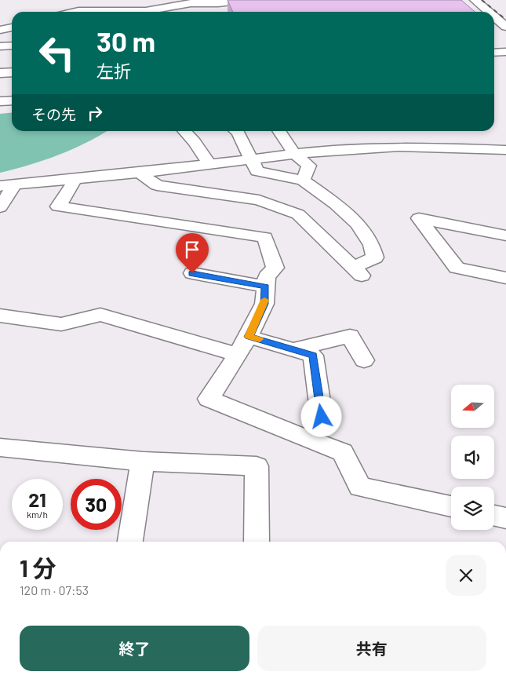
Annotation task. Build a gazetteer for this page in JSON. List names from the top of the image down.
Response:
{
  "north": "left",
  "page": {
    "turn": ["30 m", "左折"],
    "then": "その先",
    "speed": "21 km/h",
    "limit": "30",
    "heading": ["1 分", "120 m · 07:53"],
    "buttons": ["終了", "共有"]
  }
}
